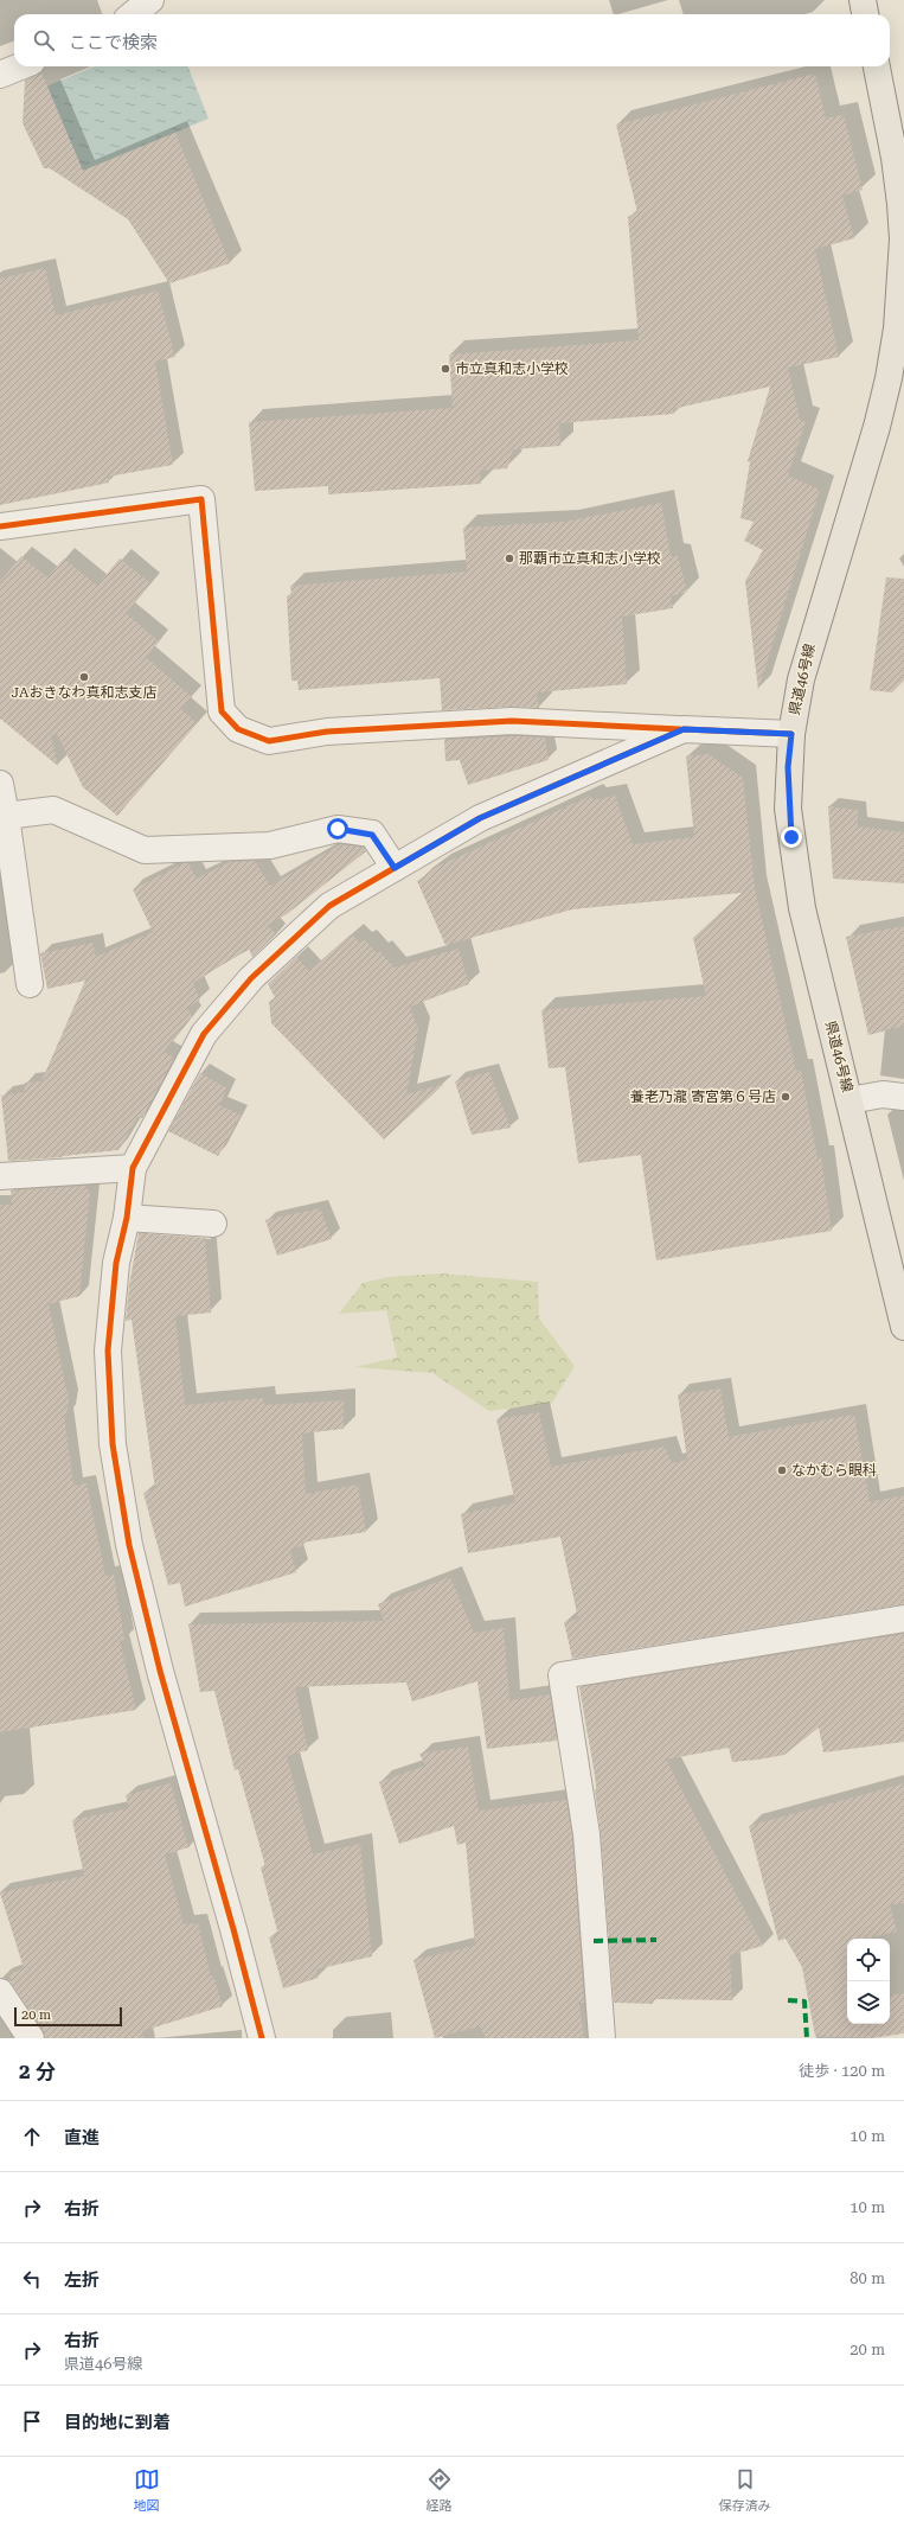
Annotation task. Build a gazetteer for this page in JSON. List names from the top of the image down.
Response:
{
  "streets": {
    "main road": ["県道46号線"]
  },
  "places": [
    "市立真和志小学校",
    "那覇市立真和志小学校",
    "JAおきなわ真和志支店",
    "養老乃瀧 寄宮第６号店",
    "なかむら眼科"
  ],
  "scale_bar": "20 m",
  "page": {
    "search": "ここで検索",
    "scale": "20 m",
    "heading": ["2 分", "徒歩 · 120 m"],
    "list": [
      ["直進", "10 m"],
      ["右折", "10 m"],
      ["左折", "80 m"],
      ["右折", "県道46号線", "20 m"],
      "目的地に到着"
    ],
    "nav": ["地図", "経路", "保存済み"]
  }
}
